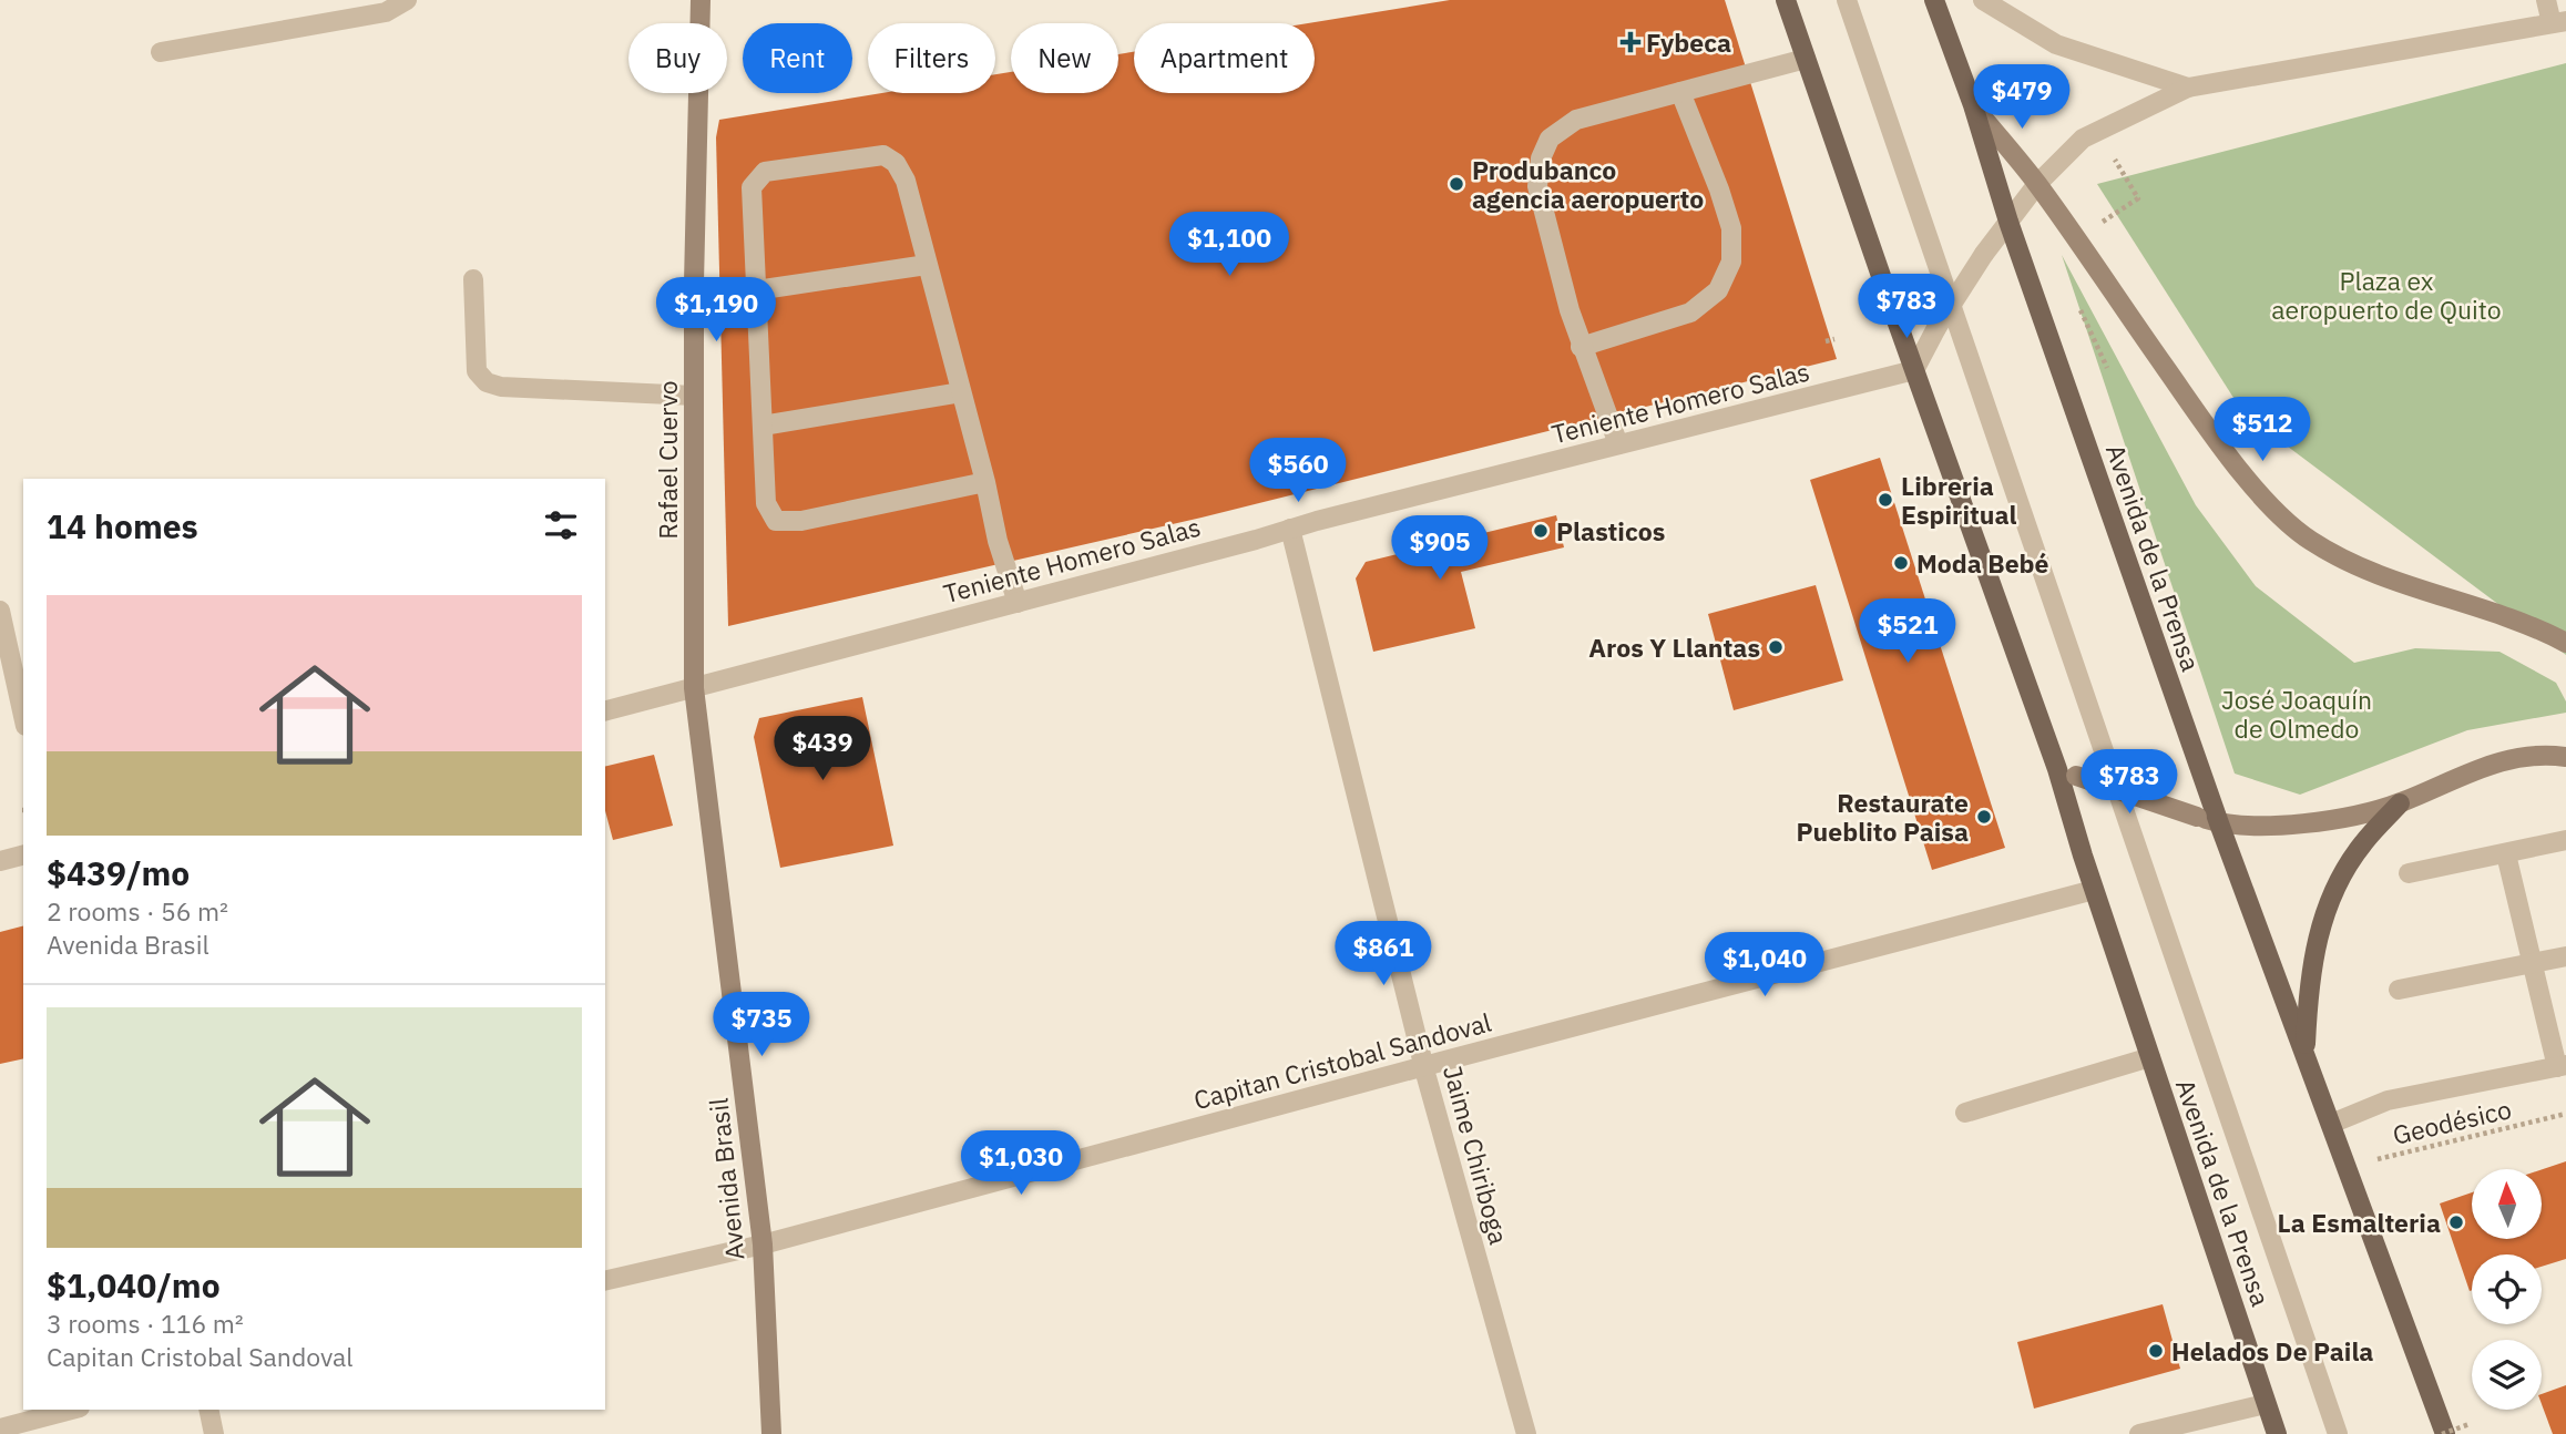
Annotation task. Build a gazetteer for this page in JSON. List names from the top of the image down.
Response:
{
  "streets": {
    "main road": ["Avenida de la Prensa"],
    "street": [
      "Teniente Homero Salas",
      "Rafael Cuervo",
      "Capitan Cristobal Sandoval",
      "Jaime Chiriboga",
      "Avenida Brasil"
    ],
    "path": ["Geodésico"]
  },
  "crossings": [
    ["Teniente Homero Salas", "Rafael Cuervo"],
    ["Teniente Homero Salas", "Avenida de la Prensa"],
    ["Teniente Homero Salas", "Jaime Chiriboga"],
    ["Teniente Homero Salas", "Avenida Brasil"],
    ["Rafael Cuervo", "Avenida Brasil"],
    ["Avenida de la Prensa", "Capitan Cristobal Sandoval"],
    ["Avenida de la Prensa", "Geodésico"],
    ["Capitan Cristobal Sandoval", "Jaime Chiriboga"],
    ["Capitan Cristobal Sandoval", "Avenida Brasil"]
  ],
  "parks": ["Plaza ex aeropuerto de Quito", "José Joaquín de Olmedo"],
  "places": {
    "health": ["Fybeca"],
    "other": [
      "Produbanco agencia aeropuerto",
      "Libreria Espiritual",
      "Plasticos",
      "Moda Bebé",
      "Aros Y Llantas",
      "Restaurate Pueblito Paisa",
      "La Esmalteria",
      "Helados De Paila"
    ]
  },
  "north": "top",
  "page": {
    "chip": [
      "Buy",
      "Rent",
      "Filters",
      "New",
      "Apartment"
    ],
    "price": [
      "$479",
      "$1,100",
      "$783",
      "$1,190",
      "$512",
      "$560",
      "$905",
      "$521",
      "$439",
      "$783",
      "$861",
      "$1,040",
      "$735",
      "$1,030"
    ],
    "heading": "14 homes",
    "list": [
      {
        "name": "$439/mo",
        "note": "2 rooms · 56 m² · Avenida Brasil"
      },
      {
        "name": "$1,040/mo",
        "note": "3 rooms · 116 m² · Capitan Cristobal Sandoval"
      }
    ]
  }
}
